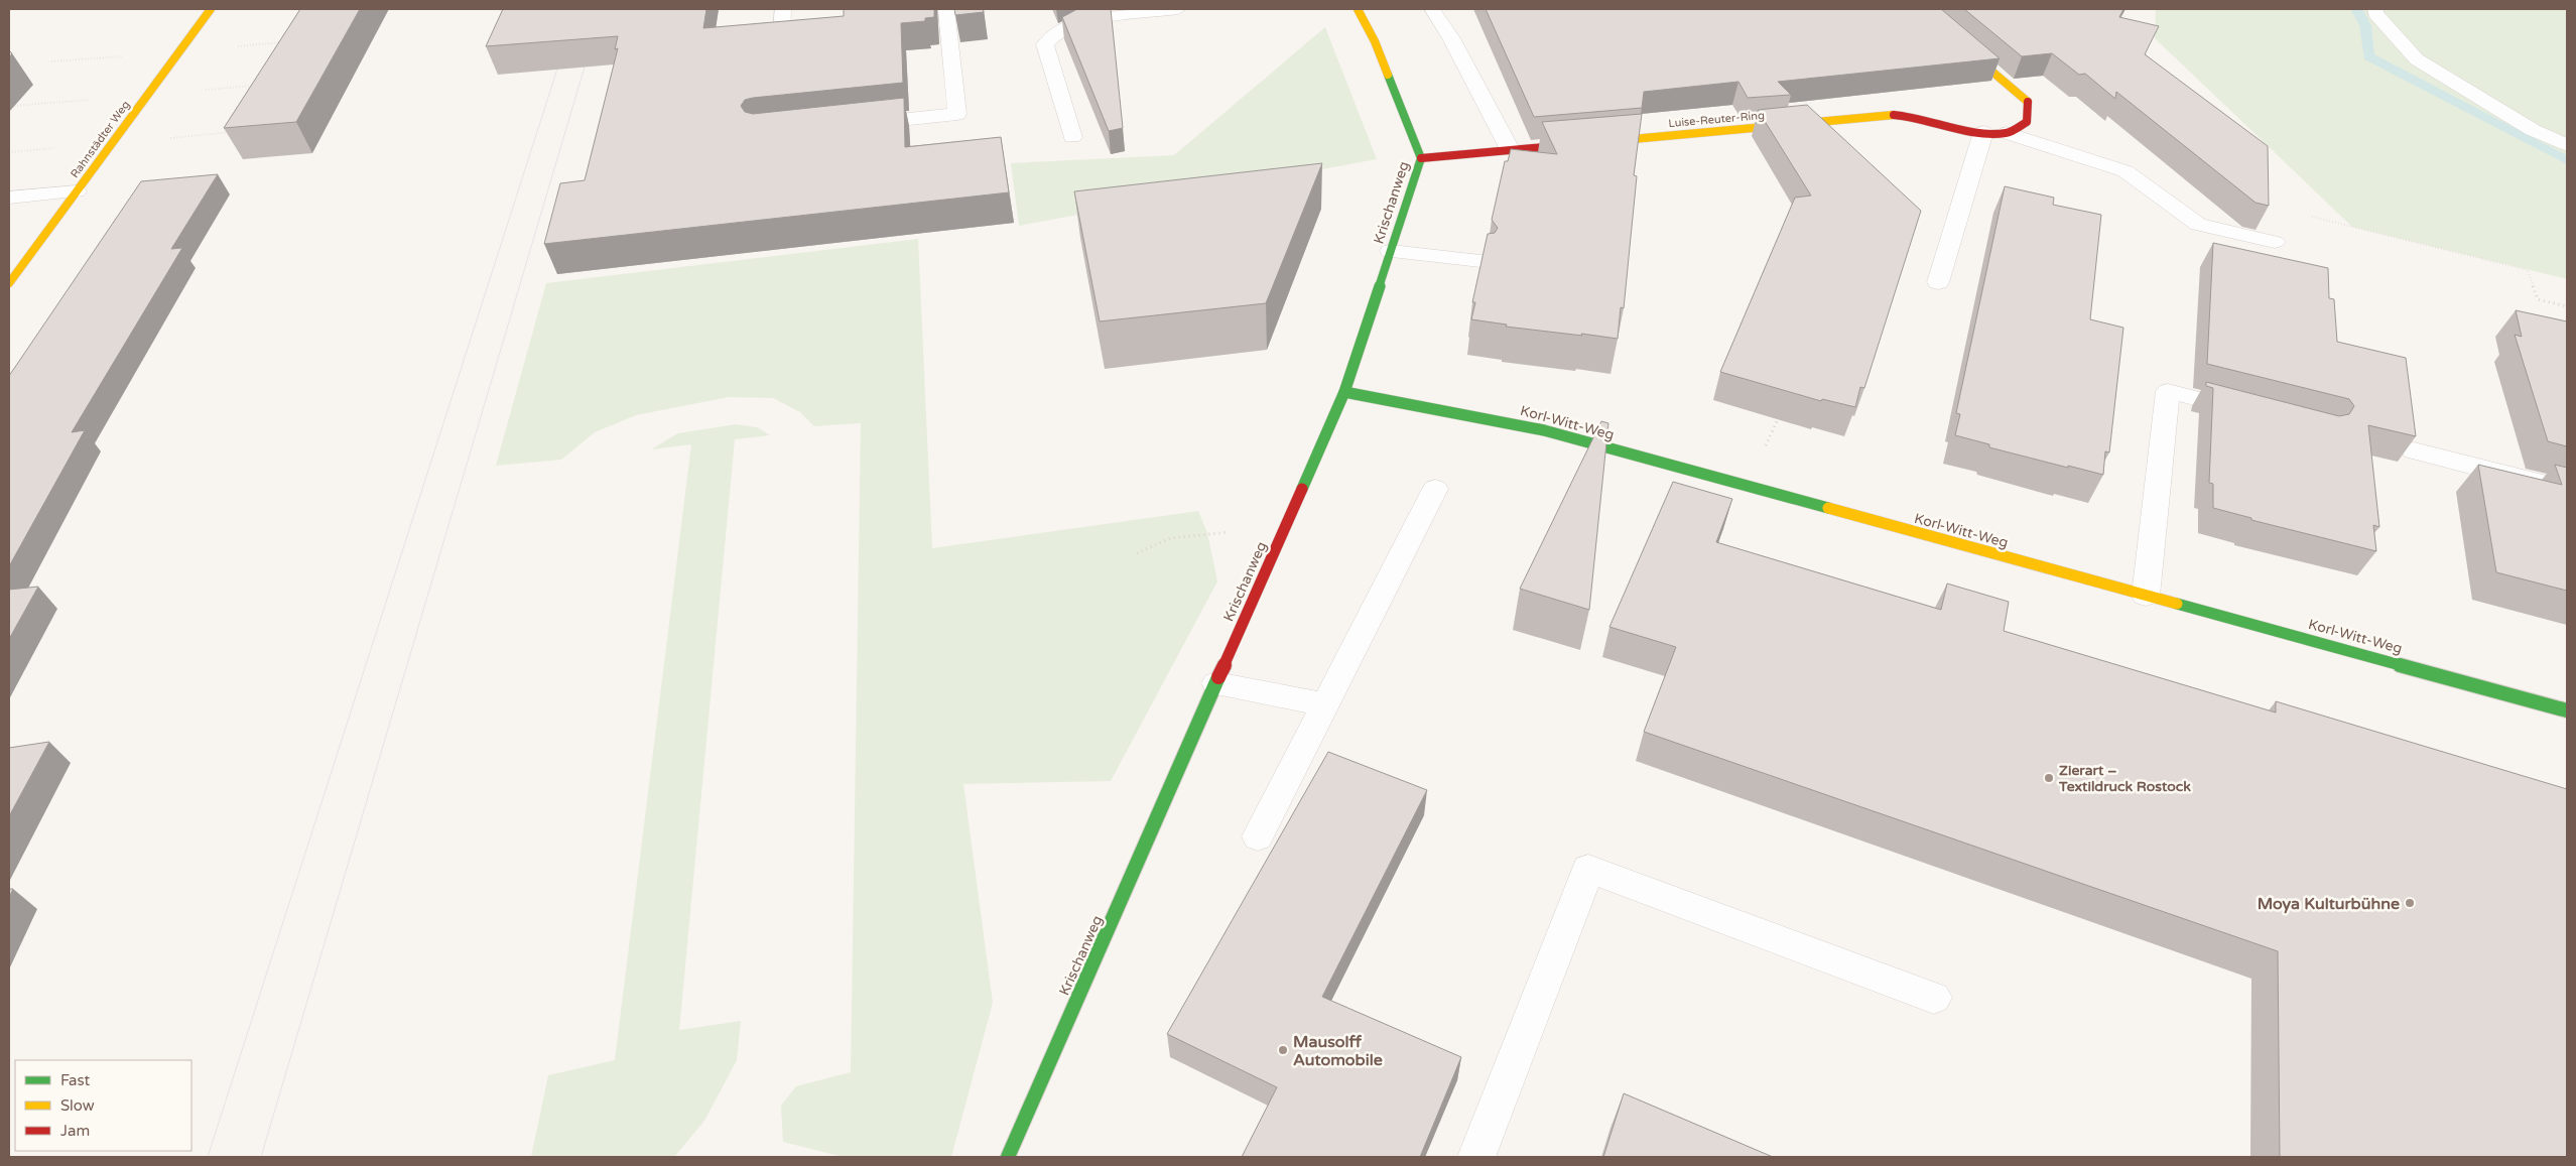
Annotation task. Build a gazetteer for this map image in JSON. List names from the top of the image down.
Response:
{
  "streets": {
    "street": [
      "Luise-Reuter-Ring",
      "Rahnstädter Weg",
      "Krischanweg",
      "Korl-Witt-Weg"
    ]
  },
  "crossings": [
    ["Luise-Reuter-Ring", "Krischanweg"],
    ["Krischanweg", "Korl-Witt-Weg"]
  ],
  "places": ["Zierart – Textildruck Rostock", "Moya Kulturbühne", "Mausolff Automobile"],
  "legend": ["Fast", "Slow", "Jam"]
}
